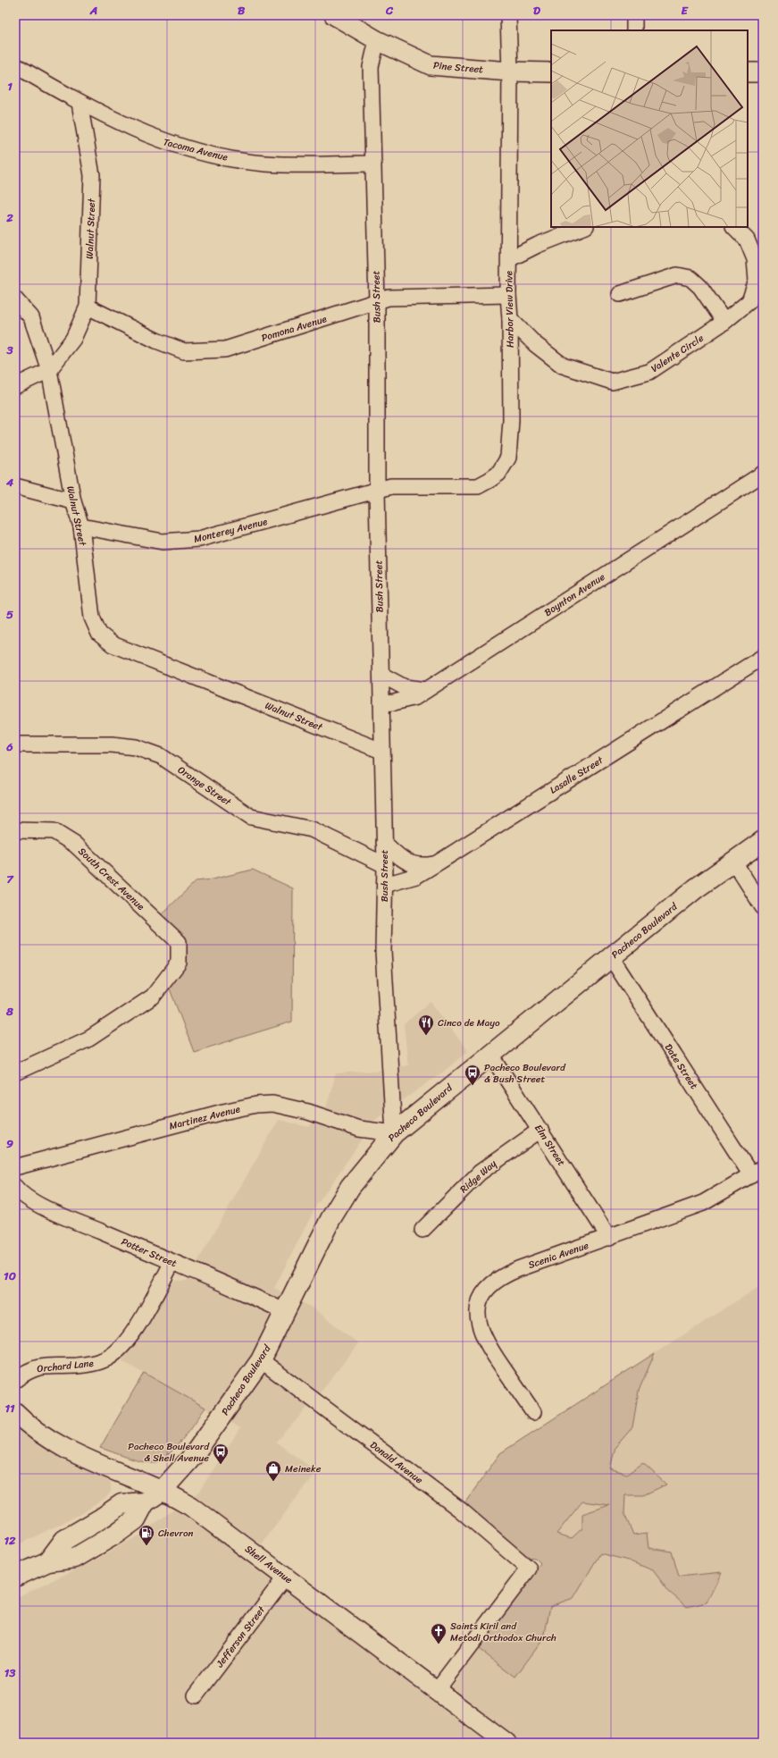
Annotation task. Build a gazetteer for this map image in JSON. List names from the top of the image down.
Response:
{
  "streets": {
    "main road": ["Pacheco Boulevard"],
    "street": [
      "Pine Street",
      "Tacoma Avenue",
      "Walnut Street",
      "Bush Street",
      "Harbor View Drive",
      "Pomona Avenue",
      "Valente Circle",
      "Monterey Avenue",
      "Boynton Avenue",
      "Lasalle Street",
      "Orange Street",
      "South Crest Avenue",
      "Date Street",
      "Martinez Avenue",
      "Elm Street",
      "Ridge Way",
      "Potter Street",
      "Scenic Avenue",
      "Orchard Lane",
      "Donald Avenue",
      "Shell Avenue",
      "Jefferson Street"
    ]
  },
  "crossings": [
    ["Pine Street", "Bush Street"],
    ["Pine Street", "Harbor View Drive"],
    ["Tacoma Avenue", "Walnut Street"],
    ["Tacoma Avenue", "Bush Street"],
    ["Walnut Street", "Bush Street"],
    ["Walnut Street", "Pomona Avenue"],
    ["Walnut Street", "Monterey Avenue"],
    ["Bush Street", "Harbor View Drive"],
    ["Bush Street", "Pomona Avenue"],
    ["Bush Street", "Monterey Avenue"],
    ["Bush Street", "Boynton Avenue"],
    ["Bush Street", "Lasalle Street"],
    ["Bush Street", "Orange Street"],
    ["Bush Street", "Pacheco Boulevard"],
    ["Bush Street", "Martinez Avenue"],
    ["Harbor View Drive", "Pomona Avenue"],
    ["Harbor View Drive", "Valente Circle"],
    ["Harbor View Drive", "Monterey Avenue"],
    ["Pacheco Boulevard", "Date Street"],
    ["Pacheco Boulevard", "Martinez Avenue"],
    ["Pacheco Boulevard", "Elm Street"],
    ["Pacheco Boulevard", "Potter Street"],
    ["Pacheco Boulevard", "Donald Avenue"],
    ["Pacheco Boulevard", "Shell Avenue"],
    ["Date Street", "Scenic Avenue"],
    ["Elm Street", "Ridge Way"],
    ["Elm Street", "Scenic Avenue"],
    ["Potter Street", "Orchard Lane"],
    ["Donald Avenue", "Shell Avenue"],
    ["Shell Avenue", "Jefferson Street"]
  ],
  "places": {
    "restaurant": ["Cinco de Mayo"],
    "bus stop": ["Pacheco Boulevard & Bush Street", "Pacheco Boulevard & Shell Avenue"],
    "shop": ["Meineke"],
    "fuel station": ["Chevron"],
    "church": ["Saints Kiril and Metodi Orthodox Church"]
  },
  "grid": {
    "columns": [
      "A",
      "B",
      "C",
      "D",
      "E"
    ],
    "rows": [
      "1",
      "2",
      "3",
      "4",
      "5",
      "6",
      "7",
      "8",
      "9",
      "10",
      "11",
      "12",
      "13"
    ]
  }
}
